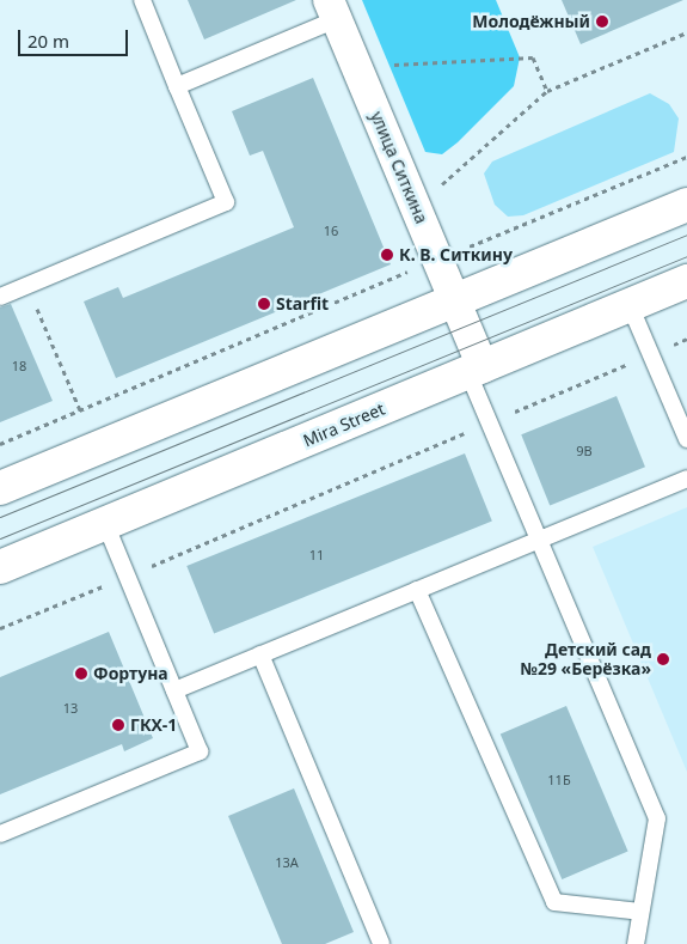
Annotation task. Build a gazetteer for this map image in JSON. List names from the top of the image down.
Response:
{
  "streets": {
    "main road": ["Mira Street"],
    "street": ["улица Ситкина"]
  },
  "crossings": [
    ["улица Ситкина", "Mira Street"]
  ],
  "places": [
    "Молодёжный",
    "К. В. Ситкину",
    "Starfit",
    "Детский сад №29 «Берёзка»",
    "Фортуна",
    "ГКХ-1"
  ],
  "house_numbers": [
    "16",
    "18",
    "9В",
    "11",
    "13",
    "11Б",
    "13А"
  ],
  "scale_bar": "20 m"
}
